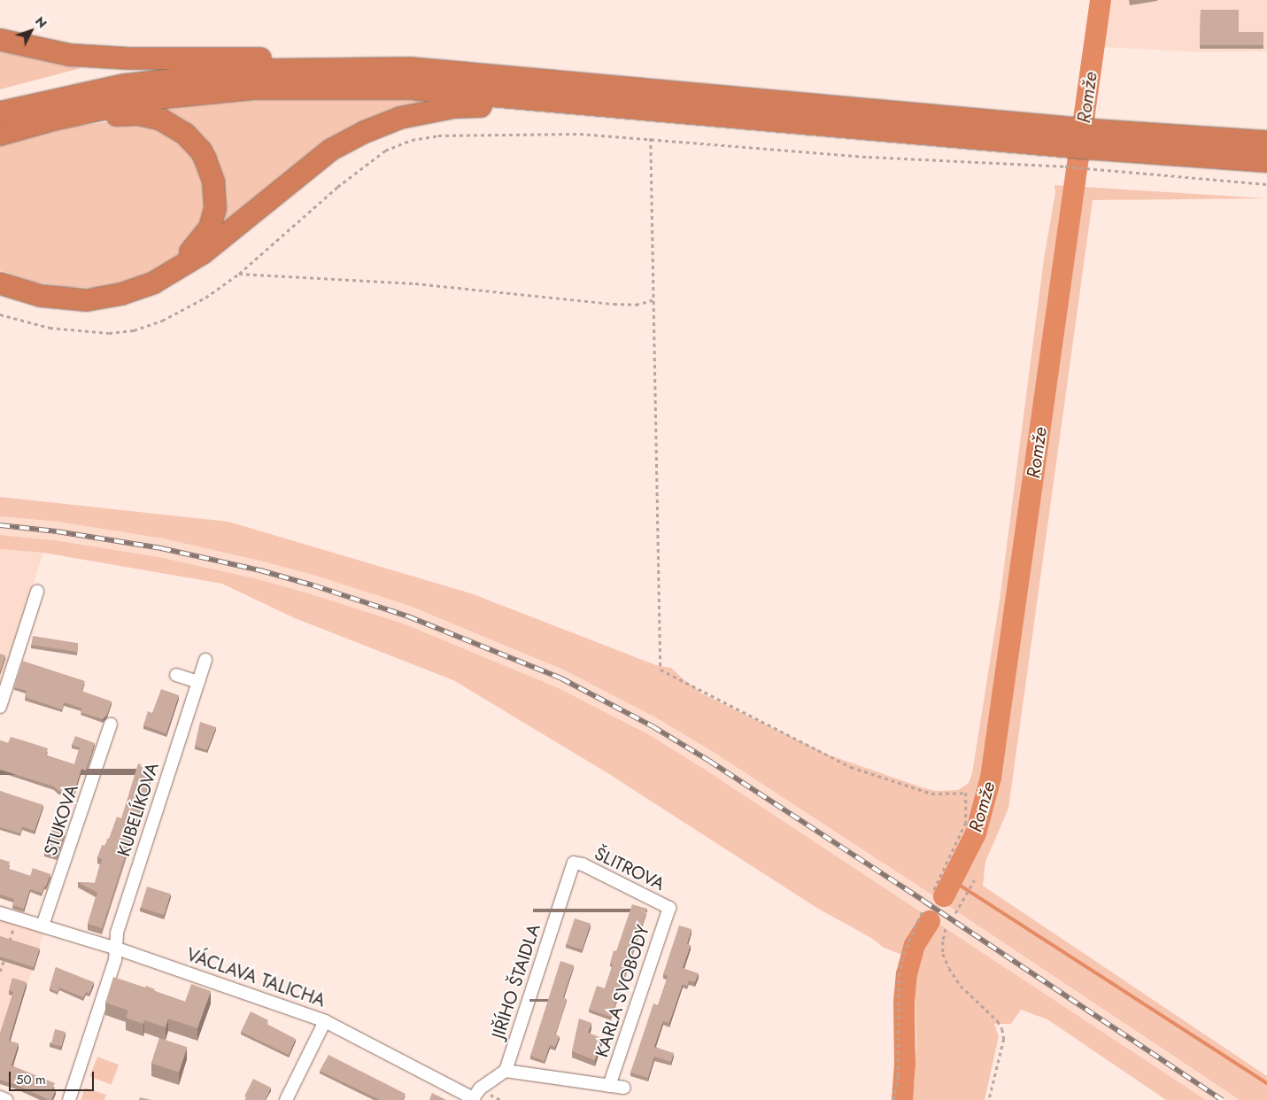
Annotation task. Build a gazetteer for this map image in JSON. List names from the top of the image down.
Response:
{
  "streets": {
    "street": [
      "KUBELÍKOVA",
      "STUKOVA",
      "ŠLITROVA",
      "VÁCLAVA TALICHA",
      "JIŘÍHO ŠTAIDLA",
      "KARLA SVOBODY"
    ]
  },
  "crossings": [
    ["KUBELÍKOVA", "VÁCLAVA TALICHA"],
    ["STUKOVA", "VÁCLAVA TALICHA"],
    ["ŠLITROVA", "JIŘÍHO ŠTAIDLA"],
    ["ŠLITROVA", "KARLA SVOBODY"],
    ["JIŘÍHO ŠTAIDLA", "KARLA SVOBODY"]
  ],
  "water": ["Romže"],
  "scale_bar": "50 m",
  "north": "top right"
}
